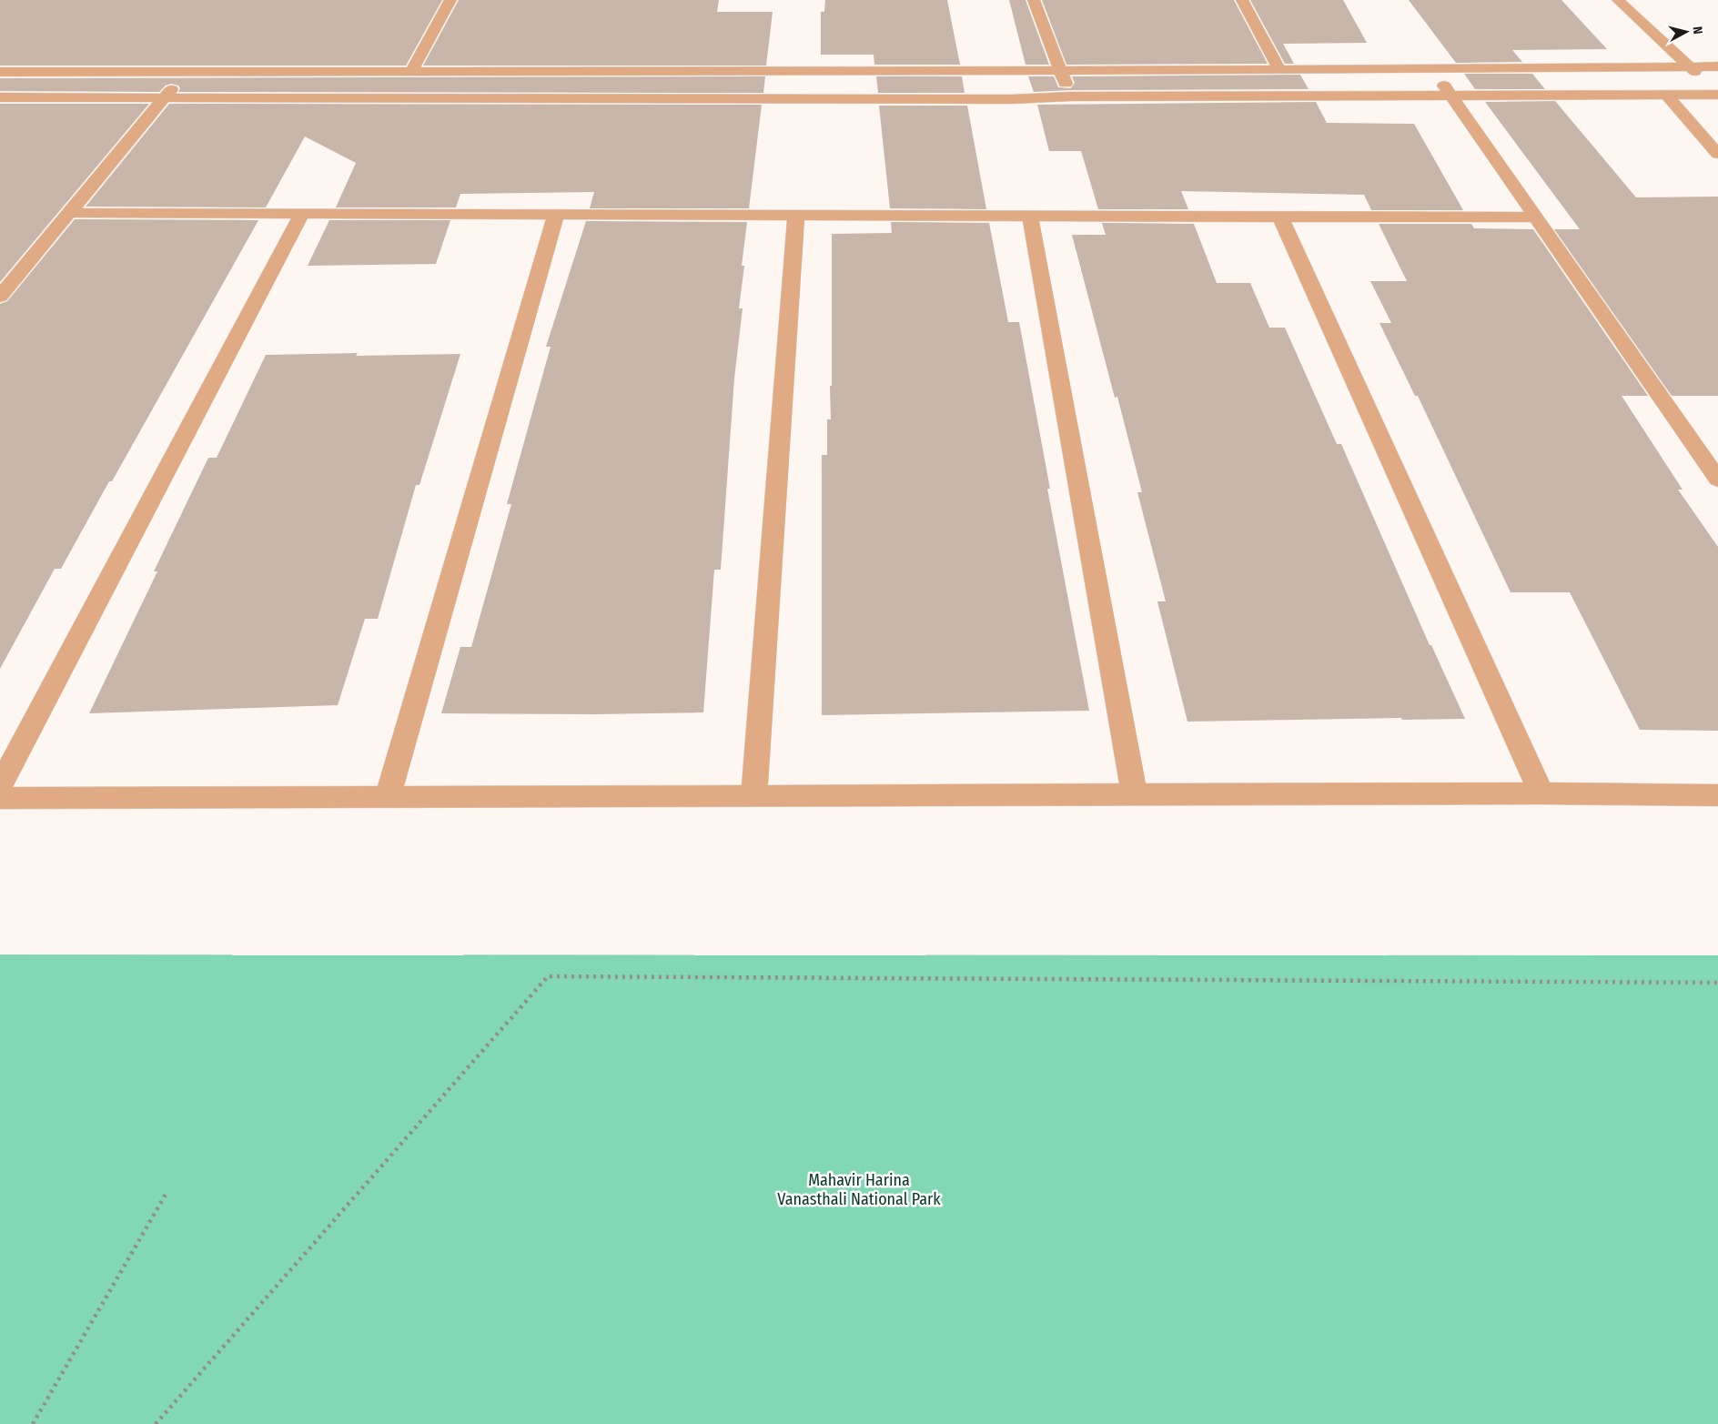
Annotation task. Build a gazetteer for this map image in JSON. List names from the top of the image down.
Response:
{
  "parks": ["Mahavir Harina Vanasthali National Park"],
  "north": "right"
}
